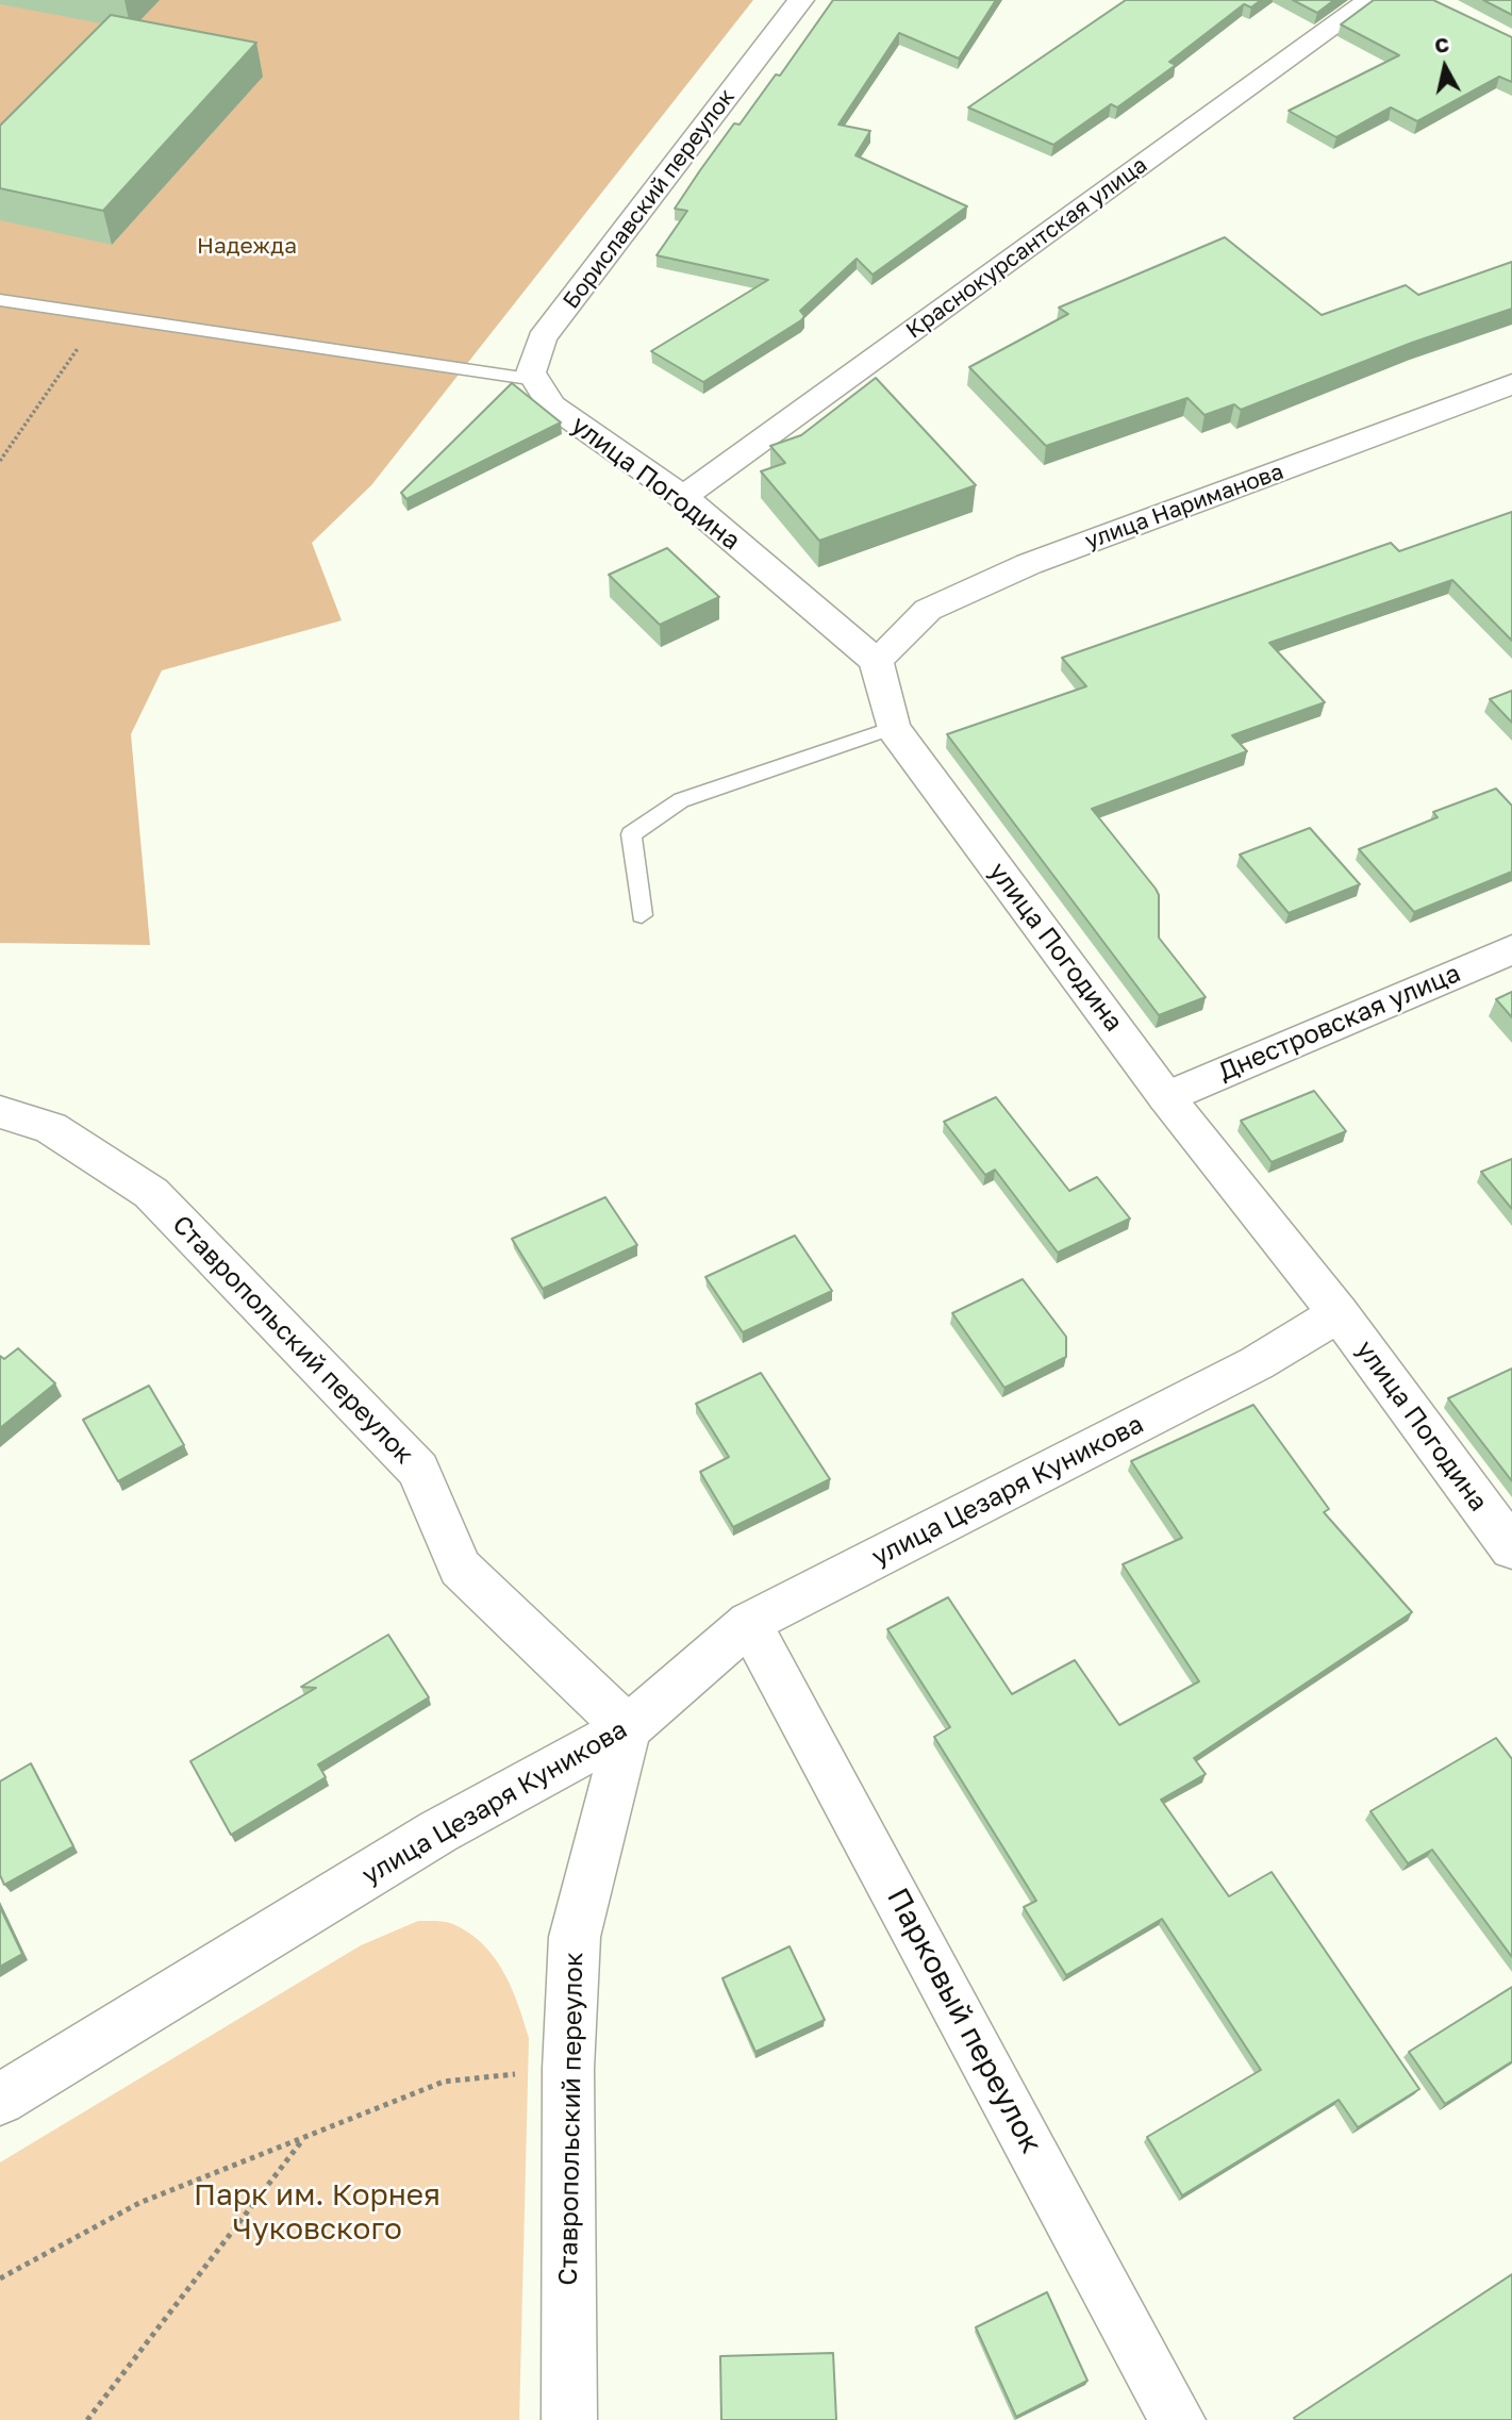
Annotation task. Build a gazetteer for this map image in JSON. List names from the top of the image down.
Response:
{
  "streets": {
    "street": [
      "Бориславский переулок",
      "Краснокурсантская улица",
      "улица Погодина",
      "улица Нариманова",
      "Днестровская улица",
      "Ставропольский переулок",
      "улица Цезаря Куникова",
      "Парковый переулок"
    ]
  },
  "crossings": [
    ["Бориславский переулок", "улица Погодина"],
    ["Краснокурсантская улица", "улица Погодина"],
    ["улица Погодина", "улица Нариманова"],
    ["улица Погодина", "Днестровская улица"],
    ["улица Погодина", "улица Цезаря Куникова"],
    ["Ставропольский переулок", "улица Цезаря Куникова"],
    ["улица Цезаря Куникова", "Парковый переулок"]
  ],
  "parks": ["Надежда", "Парк им. Корнея Чуковского"],
  "north": "top"
}
